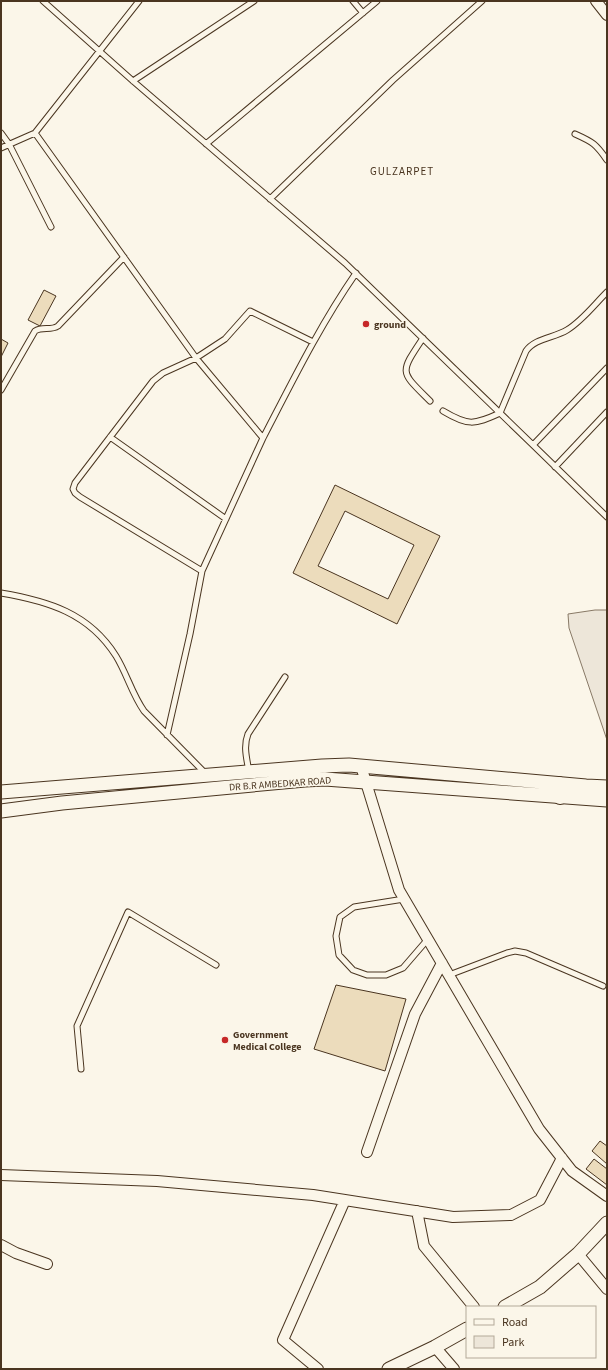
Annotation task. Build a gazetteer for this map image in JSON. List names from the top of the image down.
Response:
{
  "streets": {
    "street": ["DR B.R AMBEDKAR ROAD"]
  },
  "districts": ["GULZARPET"],
  "places": ["ground", "Government Medical College"],
  "legend": ["Road", "Park"]
}
